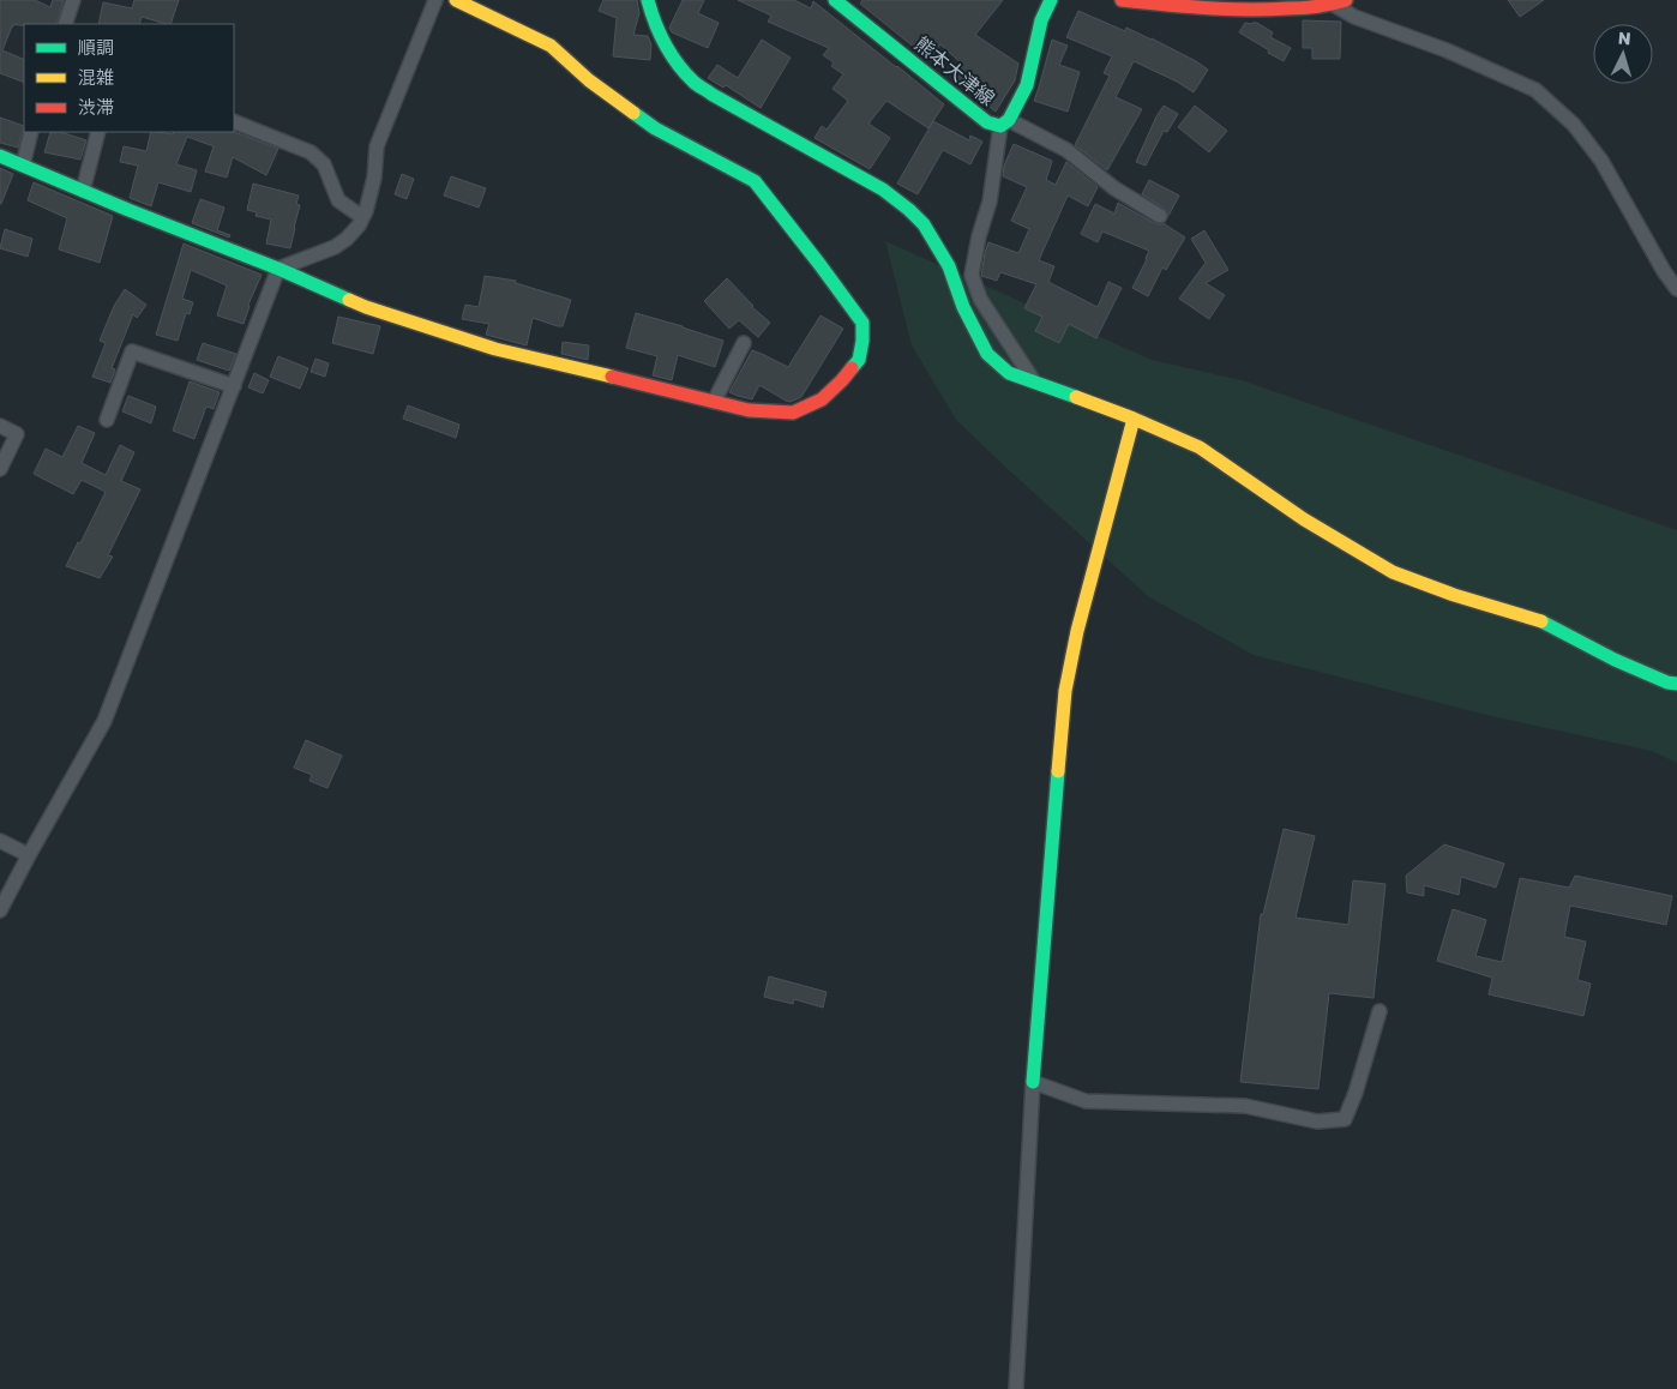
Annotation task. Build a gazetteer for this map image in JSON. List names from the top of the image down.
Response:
{
  "streets": {
    "street": ["熊本大津線"]
  },
  "legend": ["順調", "混雑", "渋滞"],
  "north": "top"
}
